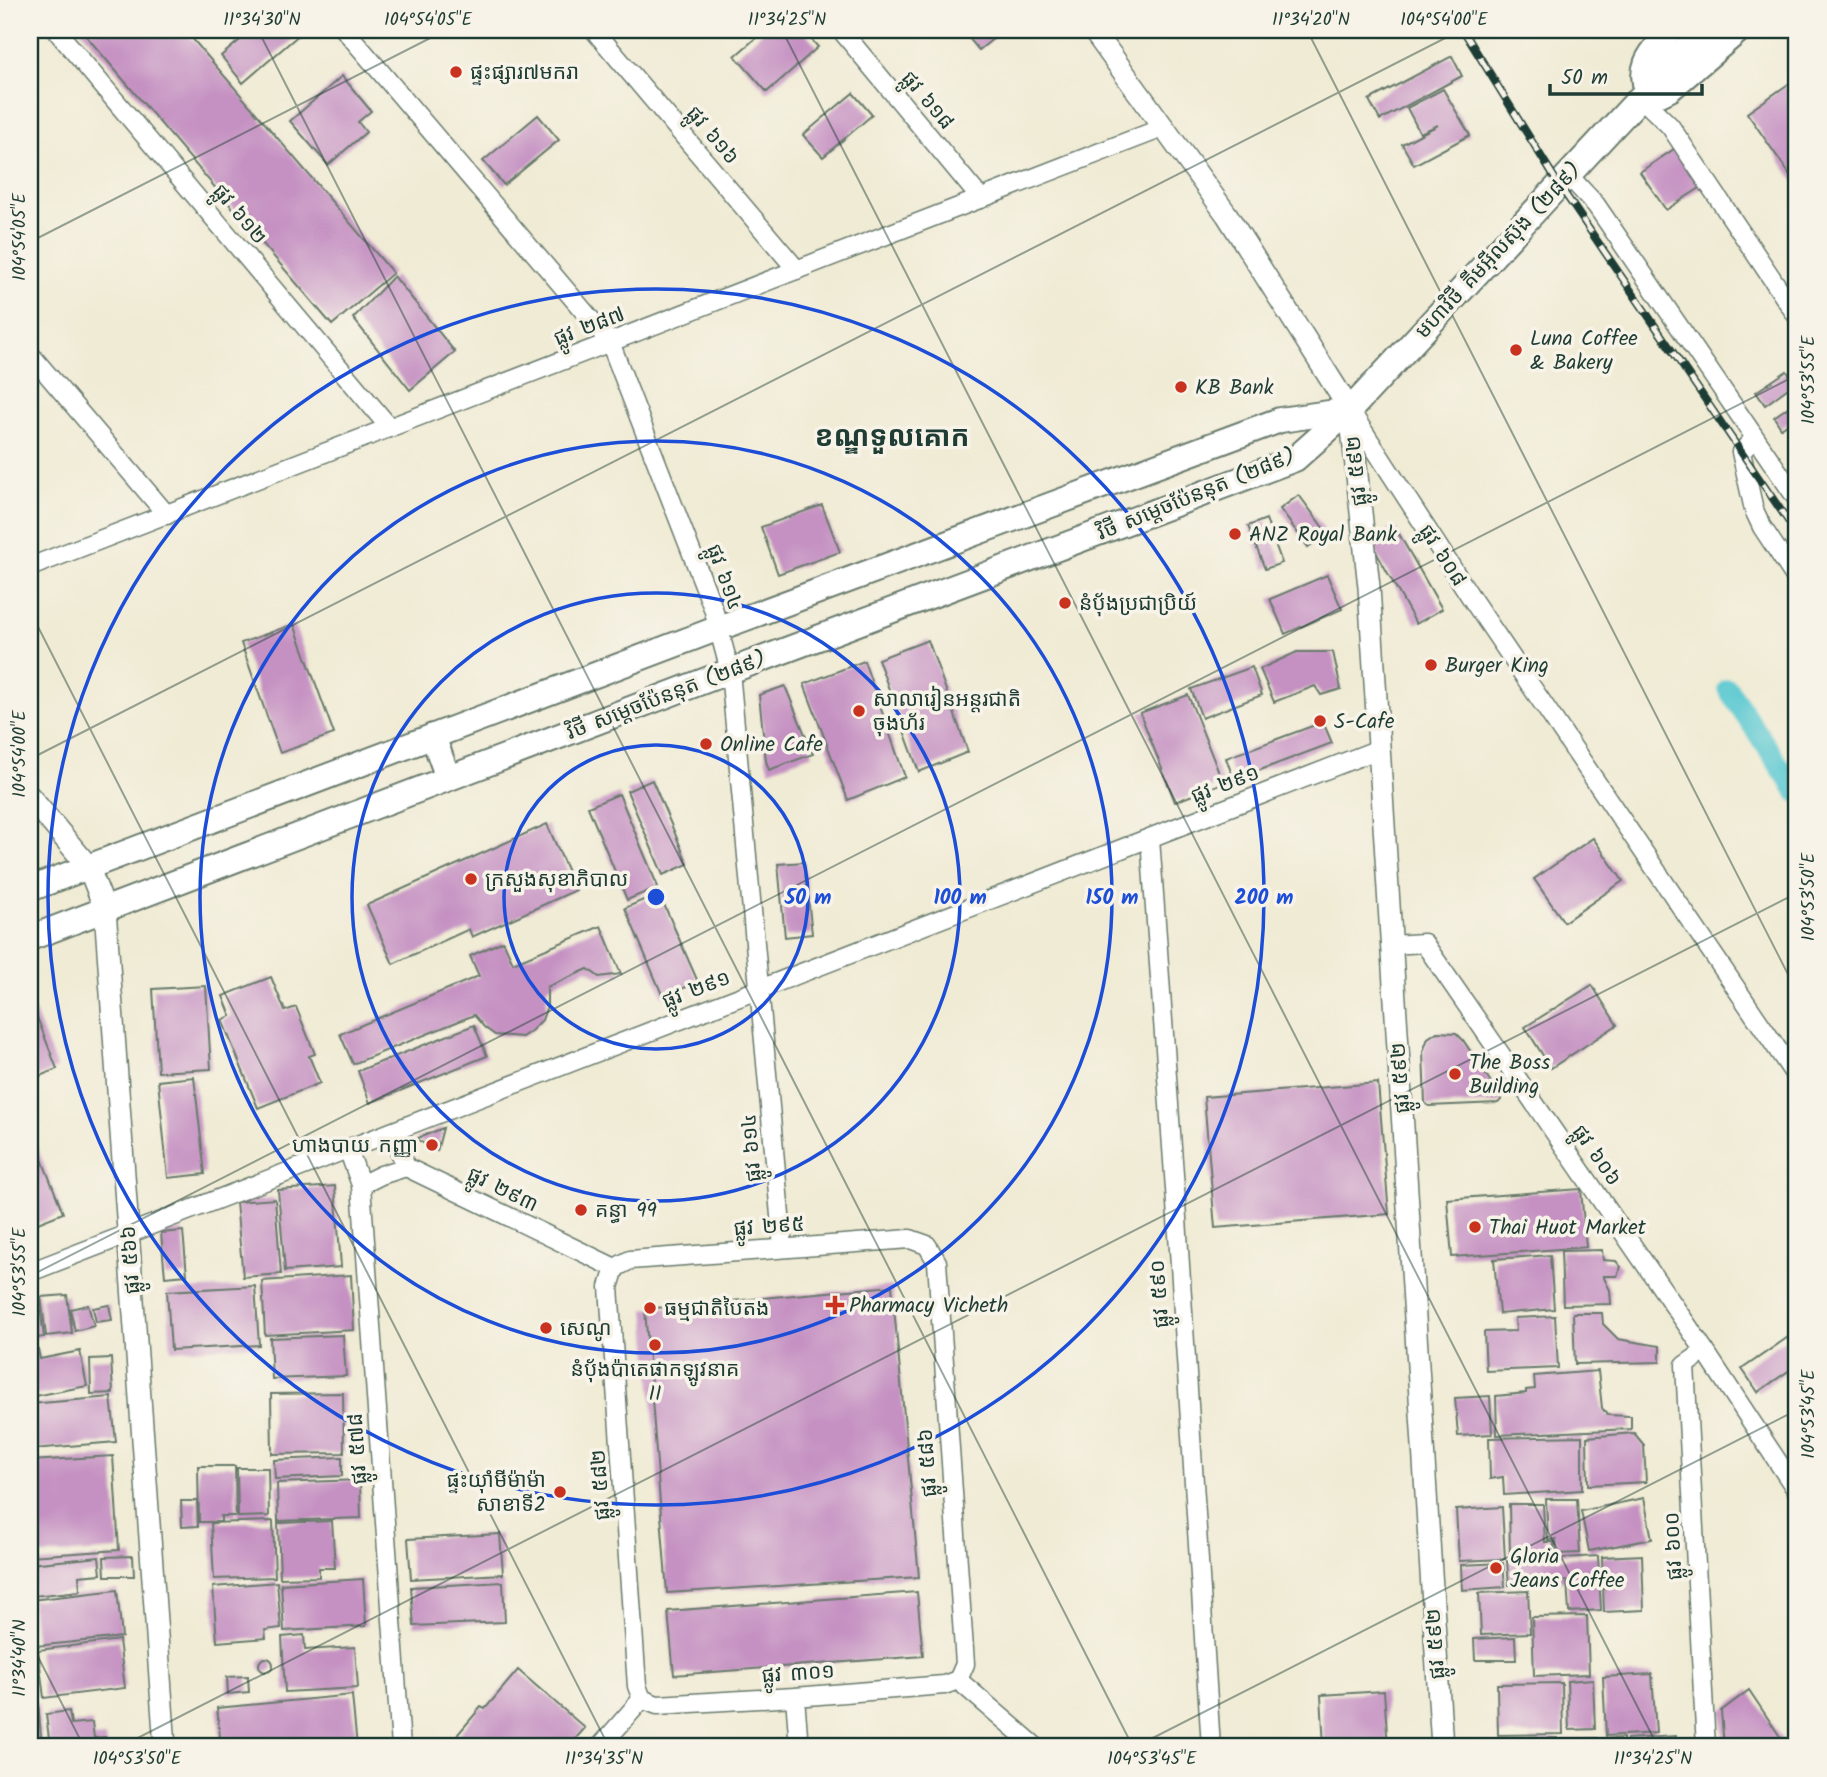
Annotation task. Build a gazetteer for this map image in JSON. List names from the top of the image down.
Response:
{
  "streets": {
    "main road": ["មហាវិថី គីមអ៊ីលស៊ុង (២៨៩)", "វិថី សម្តេចប៉ែននុត (២៨៩)"],
    "street": [
      "ផ្លូវ ៦១៨",
      "ផ្លូវ ៦១៦",
      "ផ្លូវ ៦១២",
      "ផ្លូវ ២៨៧",
      "ផ្លូវ ៥៩២",
      "ផ្លូវ ៦០៨",
      "ផ្លូវ ៦១៤",
      "ផ្លូវ ២៩១",
      "ផ្លូវ ៦០៦",
      "ផ្លូវ ២៩៣",
      "ផ្លូវ ២៩៥",
      "ផ្លូវ ៥៦៦",
      "ផ្លូវ ៥៩០",
      "ផ្លូវ ៥៧៨",
      "ផ្លូវ ៥៨៦",
      "ផ្លូវ ៥៨២",
      "ផ្លូវ ៦០០",
      "ផ្លូវ ៣០១"
    ]
  },
  "crossings": [
    ["ផ្លូវ ៦១៨", "ផ្លូវ ២៨៧"],
    ["ផ្លូវ ៦១៦", "ផ្លូវ ២៨៧"],
    ["ផ្លូវ ៦១២", "ផ្លូវ ២៨៧"],
    ["មហាវិថី គីមអ៊ីលស៊ុង (២៨៩)", "ផ្លូវ ៥៩២"],
    ["មហាវិថី គីមអ៊ីលស៊ុង (២៨៩)", "វិថី សម្តេចប៉ែននុត (២៨៩)"],
    ["មហាវិថី គីមអ៊ីលស៊ុង (២៨៩)", "ផ្លូវ ៦០៨"],
    ["ផ្លូវ ២៨៧", "ផ្លូវ ៦០៨"],
    ["ផ្លូវ ២៨៧", "ផ្លូវ ៦១៤"],
    ["ផ្លូវ ៥៩២", "វិថី សម្តេចប៉ែននុត (២៨៩)"],
    ["ផ្លូវ ៥៩២", "ផ្លូវ ៦០៨"],
    ["ផ្លូវ ៥៩២", "ផ្លូវ ២៩១"],
    ["ផ្លូវ ៥៩២", "ផ្លូវ ៦០៦"],
    ["វិថី សម្តេចប៉ែននុត (២៨៩)", "ផ្លូវ ៦០៨"],
    ["វិថី សម្តេចប៉ែននុត (២៨៩)", "ផ្លូវ ៦១៤"],
    ["វិថី សម្តេចប៉ែននុត (២៨៩)", "ផ្លូវ ៥៦៦"],
    ["ផ្លូវ ៦១៤", "ផ្លូវ ២៩១"],
    ["ផ្លូវ ៦១៤", "ផ្លូវ ២៩៥"],
    ["ផ្លូវ ២៩១", "ផ្លូវ ៥៦៦"],
    ["ផ្លូវ ២៩១", "ផ្លូវ ៥៩០"],
    ["ផ្លូវ ២៩១", "ផ្លូវ ៥៧៨"],
    ["ផ្លូវ ៦០៦", "ផ្លូវ ៦០០"],
    ["ផ្លូវ ២៩៣", "ផ្លូវ ២៩៥"],
    ["ផ្លូវ ២៩៣", "ផ្លូវ ៥៨២"],
    ["ផ្លូវ ២៩៥", "ផ្លូវ ៥៨៦"],
    ["ផ្លូវ ២៩៥", "ផ្លូវ ៥៨២"],
    ["ផ្លូវ ៥៨៦", "ផ្លូវ ៣០១"],
    ["ផ្លូវ ៥៨២", "ផ្លូវ ៣០១"]
  ],
  "districts": ["ខណ្ឌទួលគោក"],
  "places": {
    "other": [
      "ផ្ទះផ្សារ៧មករា",
      "Luna Coffee & Bakery",
      "KB Bank",
      "ANZ Royal Bank",
      "នំបុ័ងប្រជាប្រិយ៍",
      "Burger King",
      "សាលារៀនអន្តរជាតិ ចុងហ័រ",
      "S-Cafe",
      "Online Cafe",
      "ក្រសួងសុខាភិបាល",
      "The Boss Building",
      "ហាងបាយ កញ្ញា",
      "គន្ធា 99",
      "Thai Huot Market",
      "ធម្មជាតិបៃតង",
      "សេណូ",
      "នំប៉័ងប៉ាតេផាកឡូវនាគ II",
      "ផ្ទះយ៉ាំមីម៉ាម៉ា សាខាទី2",
      "Gloria Jeans Coffee"
    ],
    "health": ["Pharmacy Vicheth"]
  },
  "scale_bar": "50 m",
  "coordinates": [
    "11°34'30\"N",
    "104°54'05\"E",
    "11°34'25\"N",
    "11°34'20\"N",
    "104°54'00\"E",
    "104°53'55\"E",
    "104°53'50\"E",
    "104°53'45\"E",
    "11°34'40\"N",
    "11°34'35\"N"
  ],
  "rings": [
    "50 m",
    "100 m",
    "150 m",
    "200 m"
  ]
}
